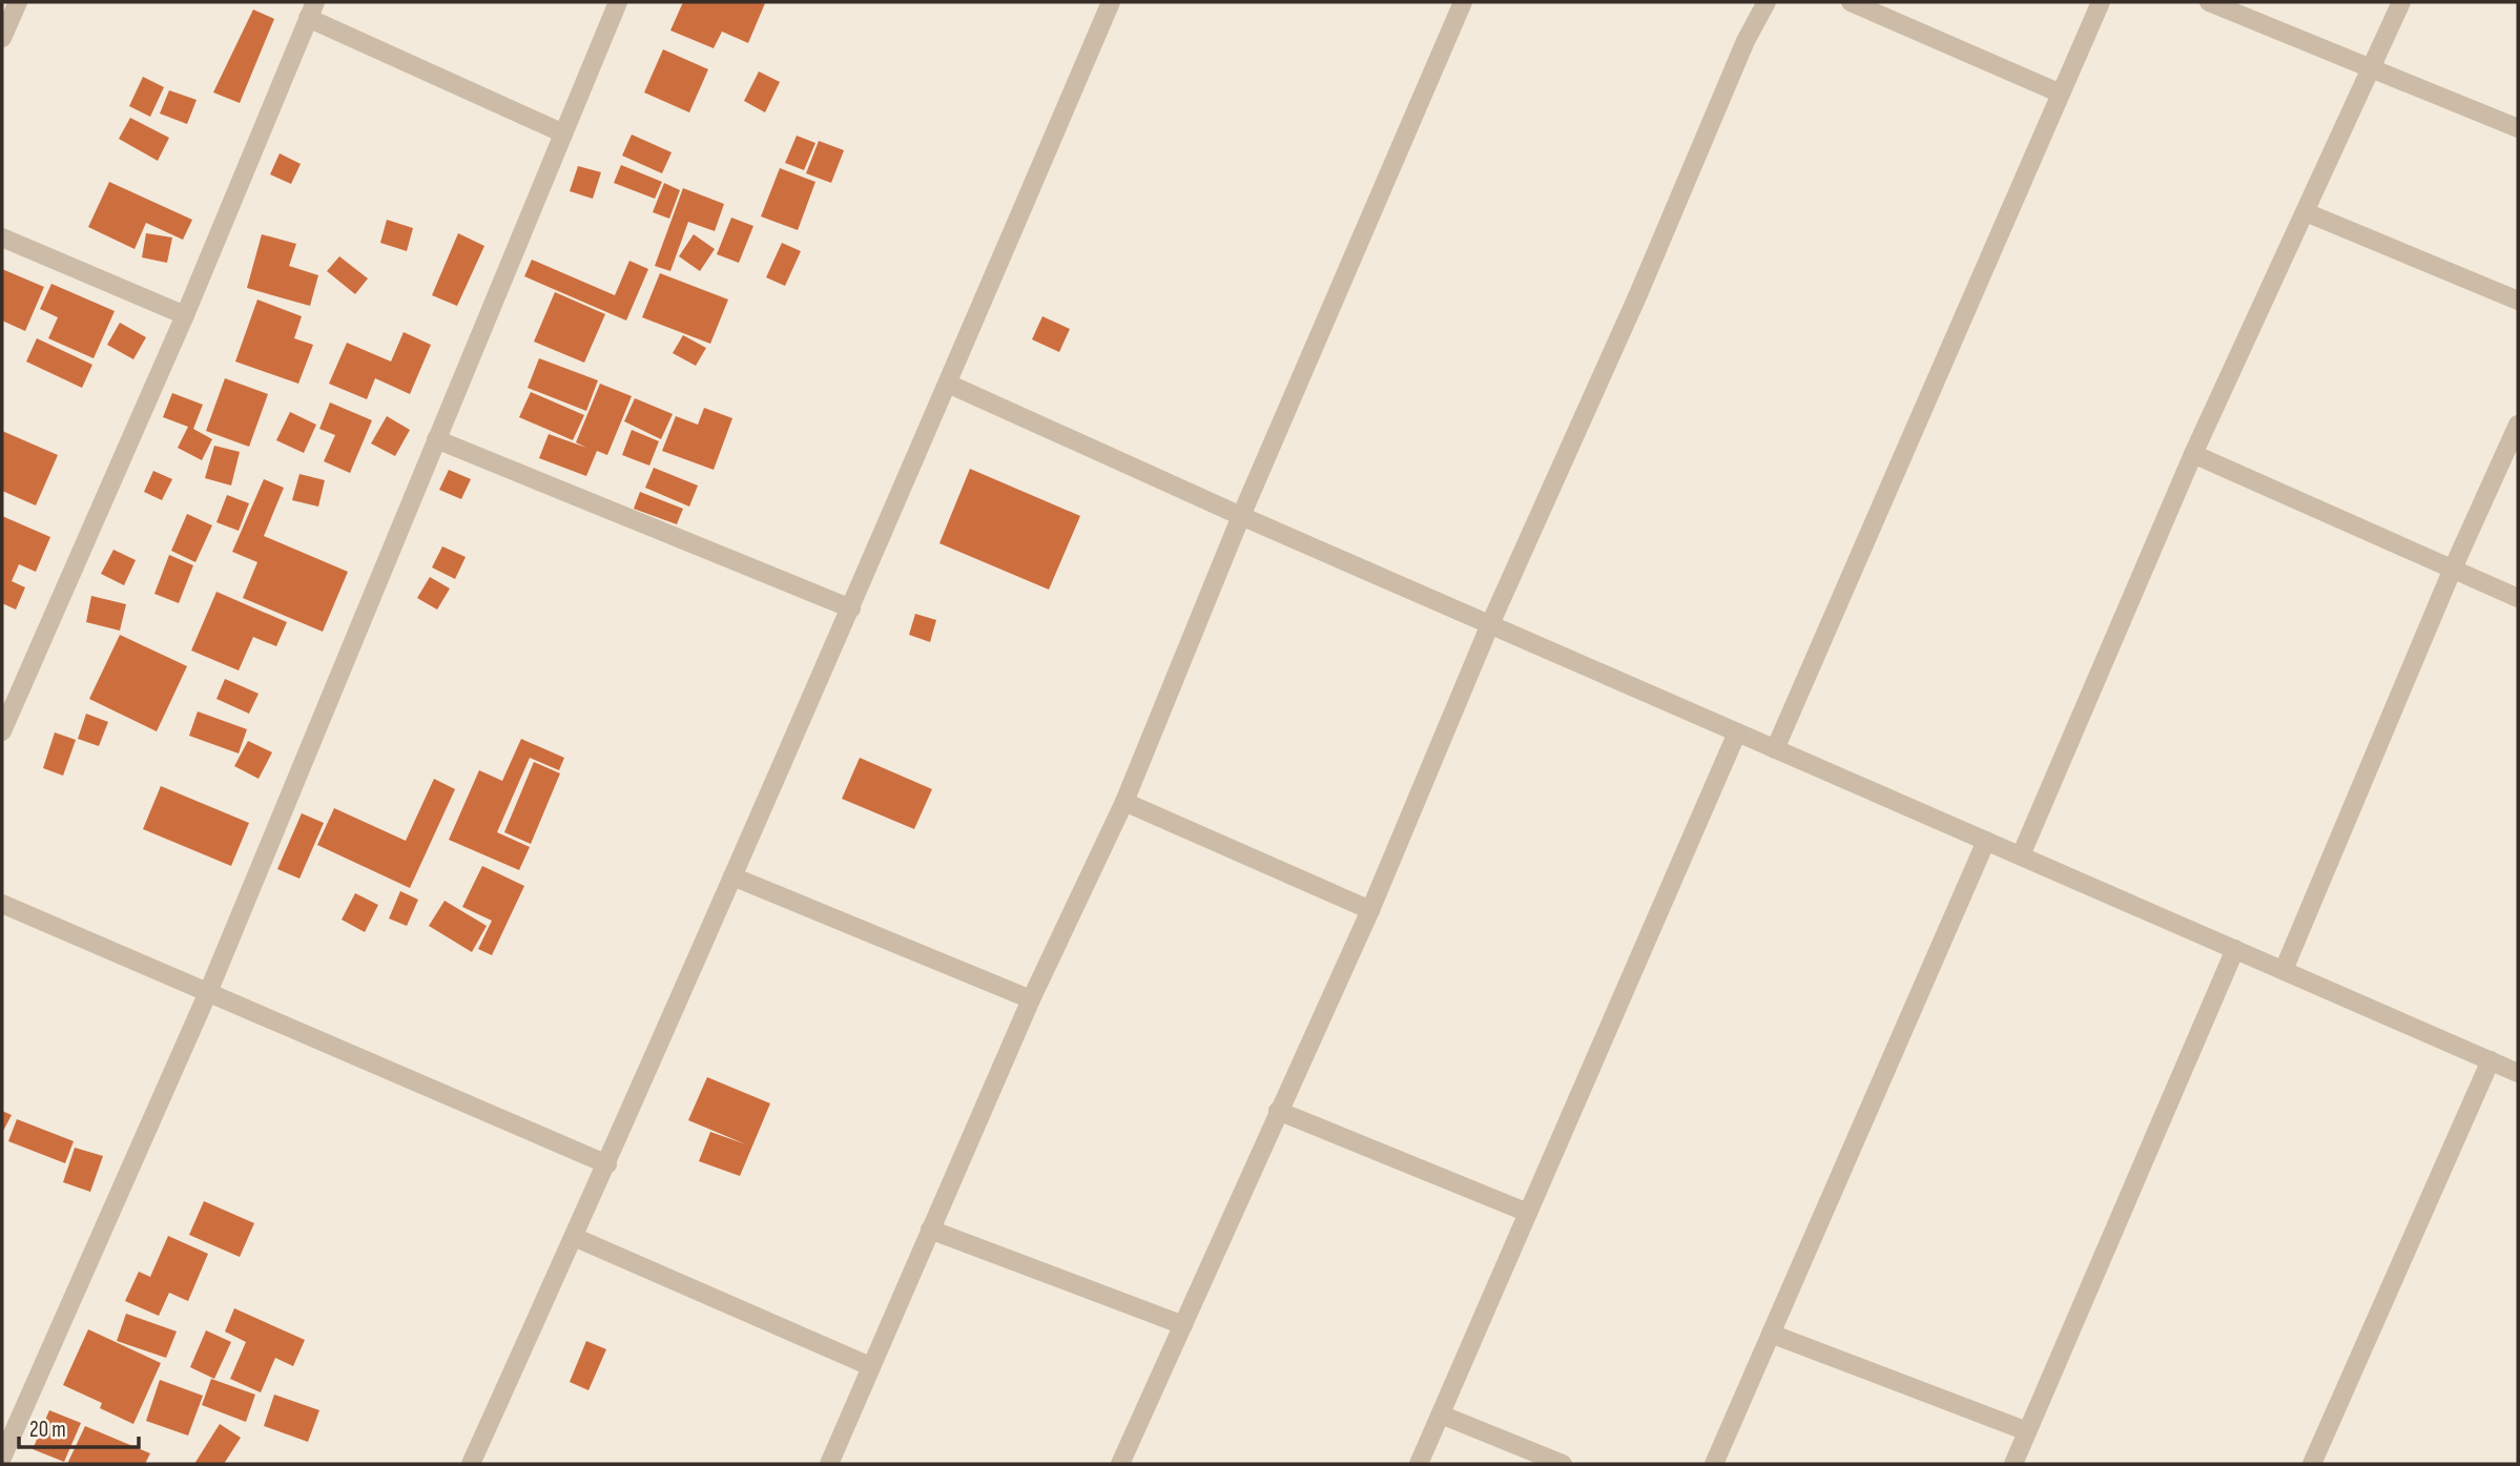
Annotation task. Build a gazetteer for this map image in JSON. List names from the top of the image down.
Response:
{
  "scale_bar": "20 m"
}
